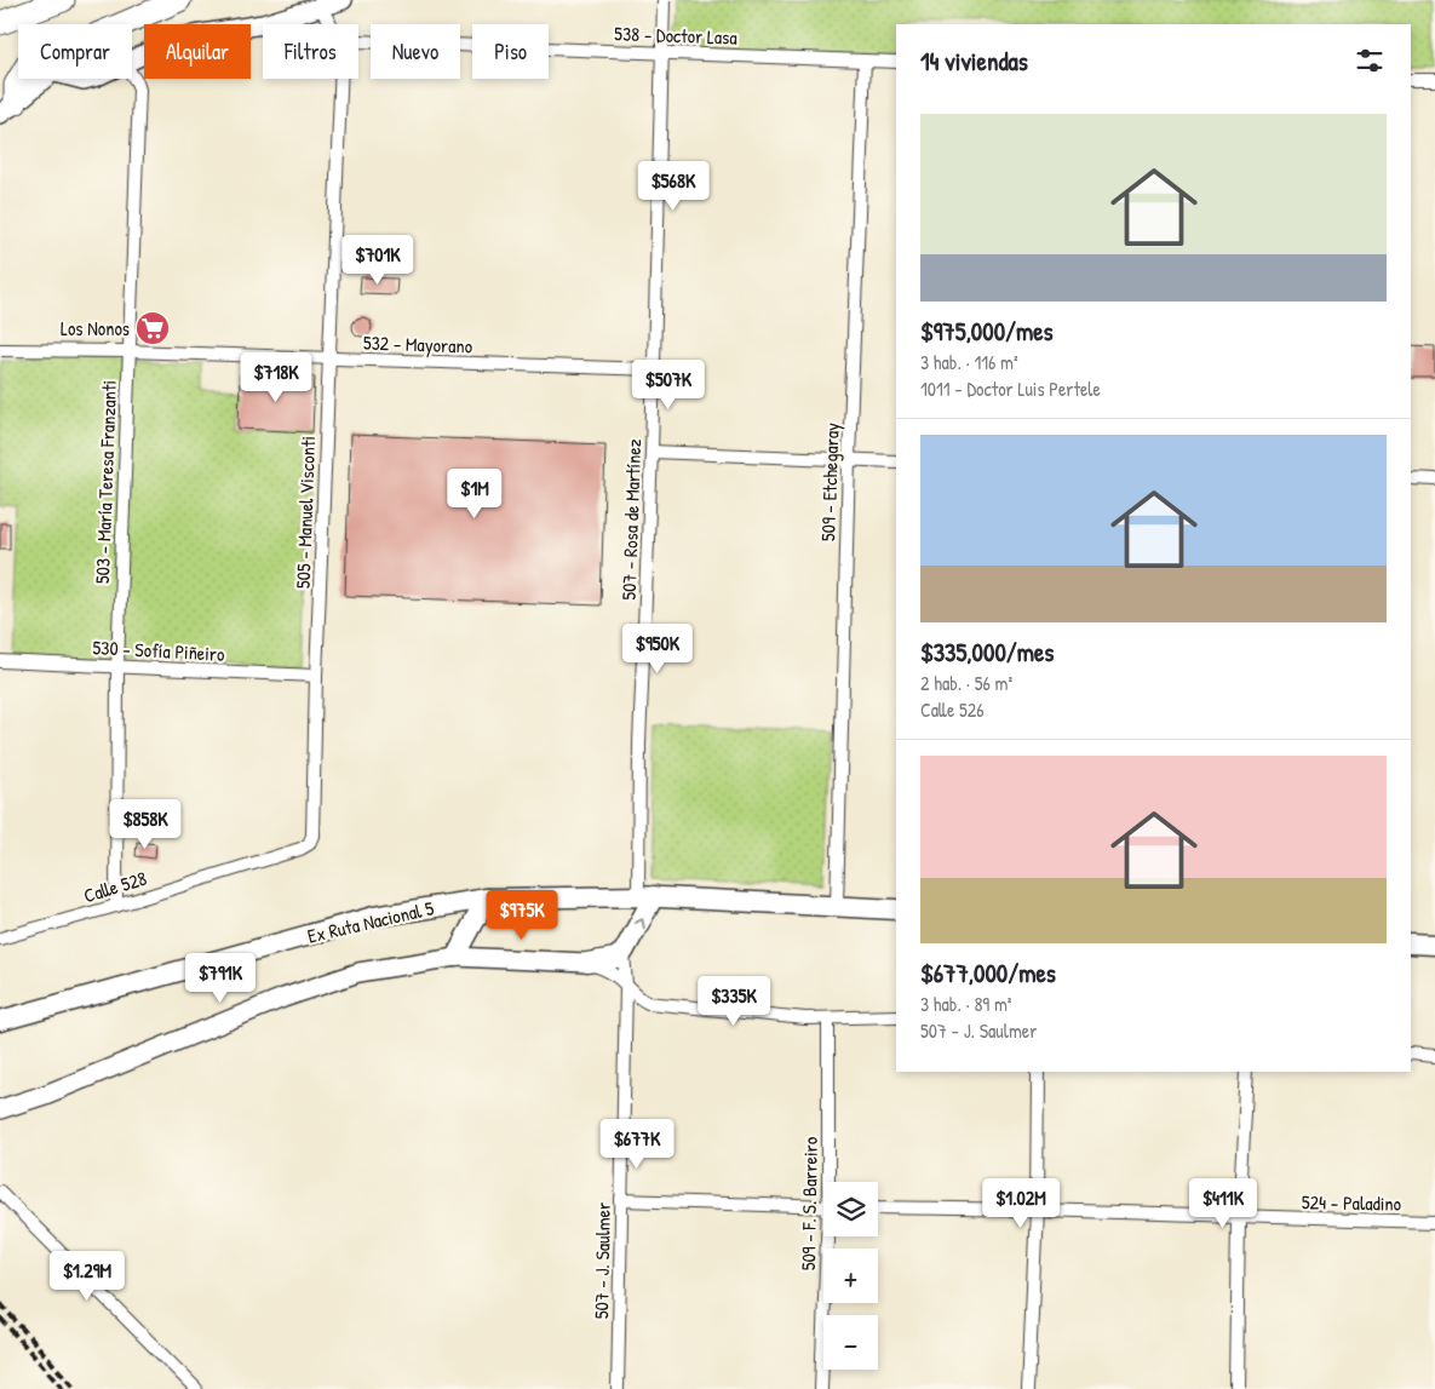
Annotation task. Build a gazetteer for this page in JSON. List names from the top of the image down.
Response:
{
  "streets": {
    "main road": ["Ex Ruta Nacional 5"],
    "street": [
      "538 - Doctor Lasa",
      "532 - Mayorano",
      "503 - María Teresa Franzanti",
      "509 - Etchegaray",
      "505 - Manuel Visconti",
      "507 - Rosa de Martínez",
      "530 - Sofía Piñeiro",
      "Calle 528",
      "524 - Paladino",
      "509 - F. S. Barreiro",
      "507 - J. Saulmer"
    ]
  },
  "crossings": [
    ["538 - Doctor Lasa", "509 - Etchegaray"],
    ["538 - Doctor Lasa", "507 - Rosa de Martínez"],
    ["532 - Mayorano", "503 - María Teresa Franzanti"],
    ["532 - Mayorano", "505 - Manuel Visconti"],
    ["532 - Mayorano", "507 - Rosa de Martínez"],
    ["503 - María Teresa Franzanti", "530 - Sofía Piñeiro"],
    ["503 - María Teresa Franzanti", "Calle 528"],
    ["509 - Etchegaray", "Ex Ruta Nacional 5"],
    ["505 - Manuel Visconti", "530 - Sofía Piñeiro"],
    ["505 - Manuel Visconti", "Calle 528"],
    ["507 - Rosa de Martínez", "Ex Ruta Nacional 5"]
  ],
  "places": {
    "supermarket": ["Los Nonos"]
  },
  "page": {
    "chip": [
      "Comprar",
      "Alquilar",
      "Filtros",
      "Nuevo",
      "Piso"
    ],
    "heading": "14 viviendas",
    "list": [
      {
        "name": "$975,000/mes",
        "note": "3 hab. · 116 m² · 1011 - Doctor Luis Pertele"
      },
      {
        "name": "$335,000/mes",
        "note": "2 hab. · 56 m² · Calle 526"
      },
      {
        "name": "$677,000/mes",
        "note": "3 hab. · 89 m² · 507 - J. Saulmer"
      }
    ],
    "price": [
      "$568K",
      "$701K",
      "$718K",
      "$507K",
      "$1M",
      "$950K",
      "$858K",
      "$975K",
      "$791K",
      "$335K",
      "$677K",
      "$1.02M",
      "$411K",
      "$1.29M"
    ],
    "map_buttons": ["+", "−"]
  }
}
